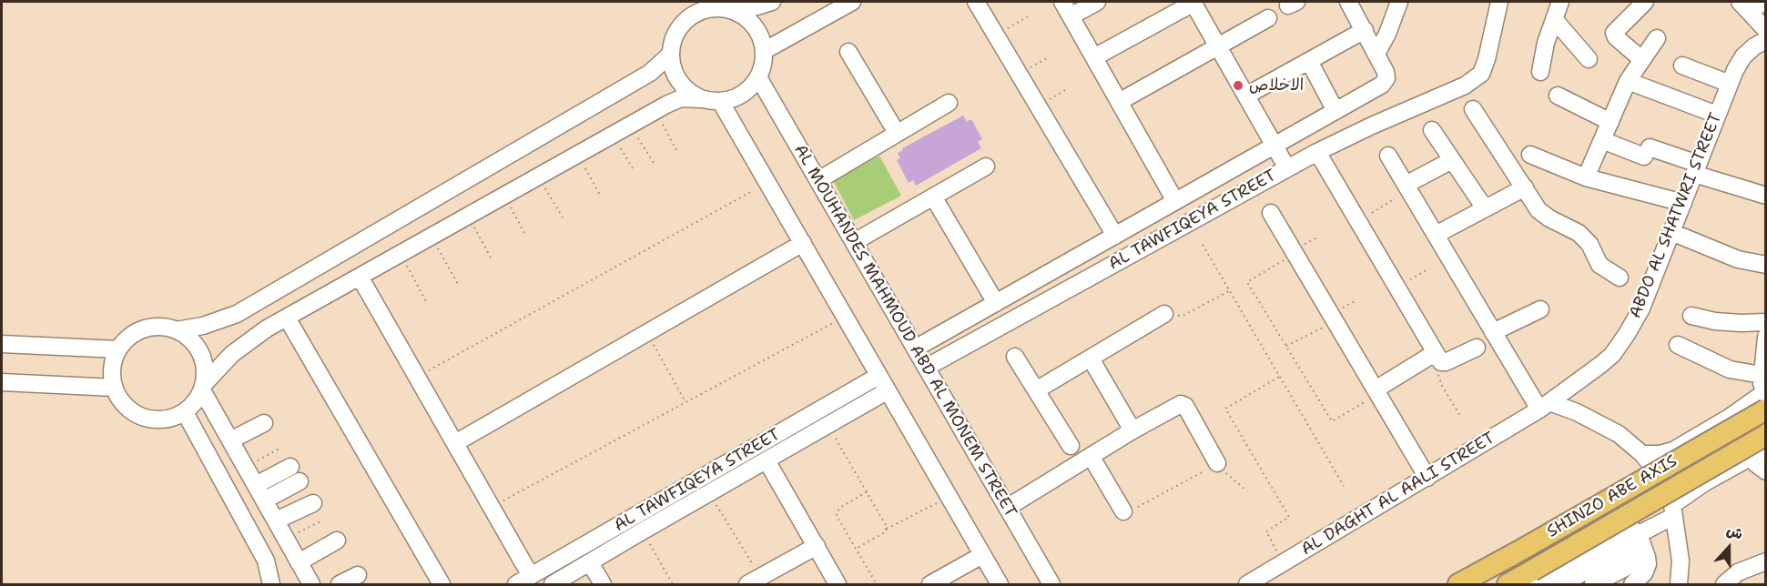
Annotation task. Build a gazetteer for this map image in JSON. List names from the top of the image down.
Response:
{
  "streets": {
    "main road": ["SHINZO ABE AXIS"],
    "street": [
      "ABDO AL SHATWRI STREET",
      "AL TAWFIQEYA STREET",
      "AL MOUHANDES MAHMOUD ABD AL MONEM STREET",
      "AL DAGHT AL AALI STREET"
    ]
  },
  "crossings": [
    ["ABDO AL SHATWRI STREET", "AL DAGHT AL AALI STREET"],
    ["AL TAWFIQEYA STREET", "AL MOUHANDES MAHMOUD ABD AL MONEM STREET"]
  ],
  "places": ["الاخلاص"],
  "north": "top"
}
